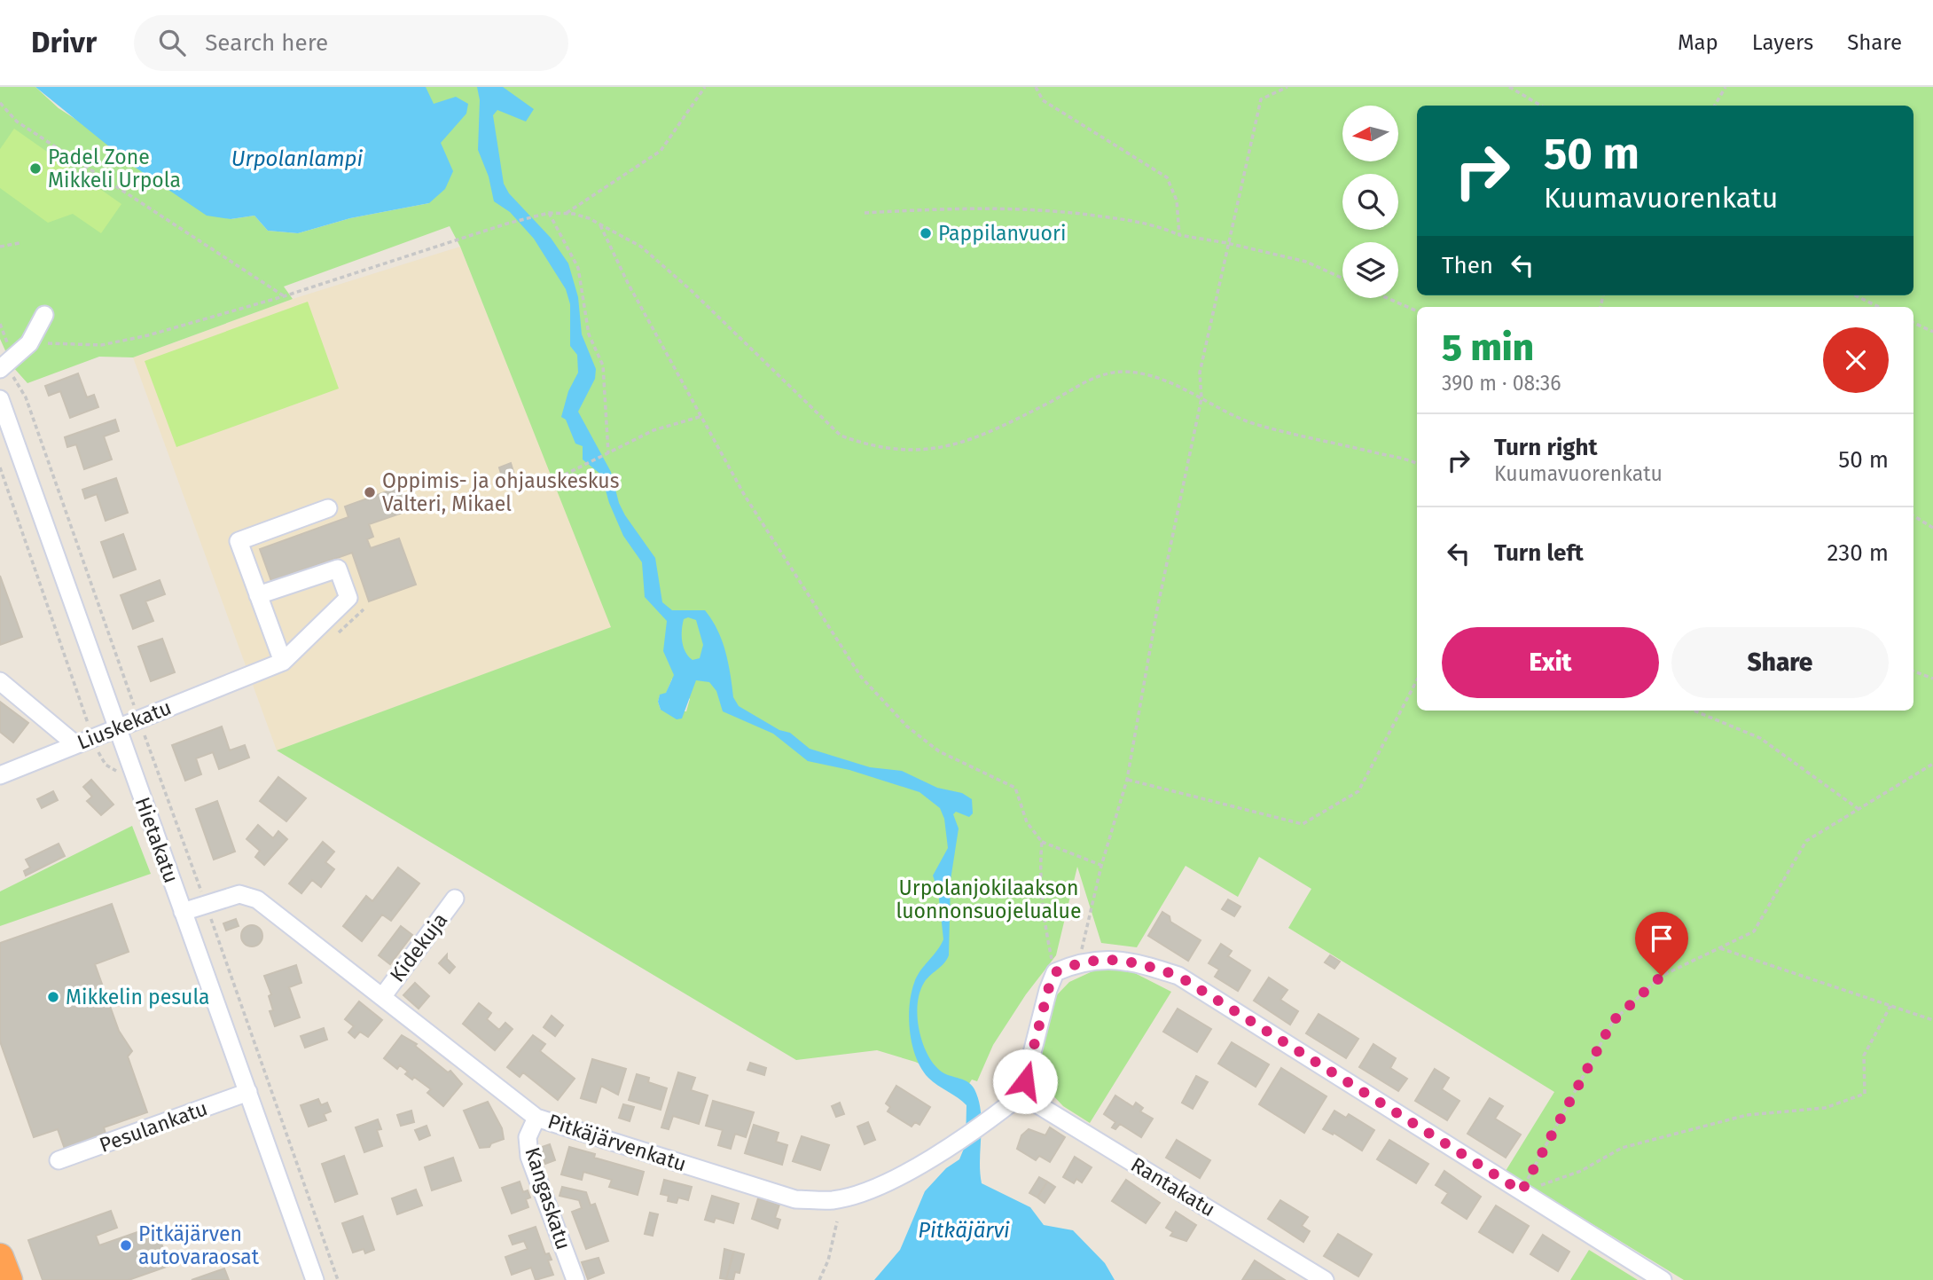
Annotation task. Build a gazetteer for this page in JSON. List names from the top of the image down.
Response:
{
  "streets": {
    "street": [
      "Liuskekatu",
      "Hietakatu",
      "Kidekuja",
      "Pesulankatu",
      "Pitkäjärvenkatu",
      "Rantakatu",
      "Kangaskatu"
    ]
  },
  "crossings": [
    ["Liuskekatu", "Hietakatu"],
    ["Hietakatu", "Pesulankatu"],
    ["Hietakatu", "Pitkäjärvenkatu"],
    ["Kidekuja", "Pitkäjärvenkatu"],
    ["Pitkäjärvenkatu", "Rantakatu"],
    ["Pitkäjärvenkatu", "Kangaskatu"]
  ],
  "water": ["Urpolanlampi", "Pitkäjärvi"],
  "parks": ["Urpolanjokilaakson luonnonsuojelualue"],
  "places": [
    "Padel Zone Mikkeli Urpola",
    "Pappilanvuori",
    "Oppimis- ja ohjauskeskus Valteri, Mikael",
    "Mikkelin pesula",
    "Pitkäjärven autovaraosat"
  ],
  "north": "left",
  "page": {
    "header": "Drivr",
    "search": "Search here",
    "nav": ["Map", "Layers", "Share"],
    "turn": ["50 m", "Kuumavuorenkatu"],
    "then": "Then",
    "heading": ["5 min", "390 m · 08:36"],
    "list": [
      {
        "name": "Turn right",
        "note": "Kuumavuorenkatu",
        "value": "50 m"
      },
      {
        "name": "Turn left",
        "value": "230 m"
      }
    ],
    "buttons": ["Exit", "Share"]
  }
}
